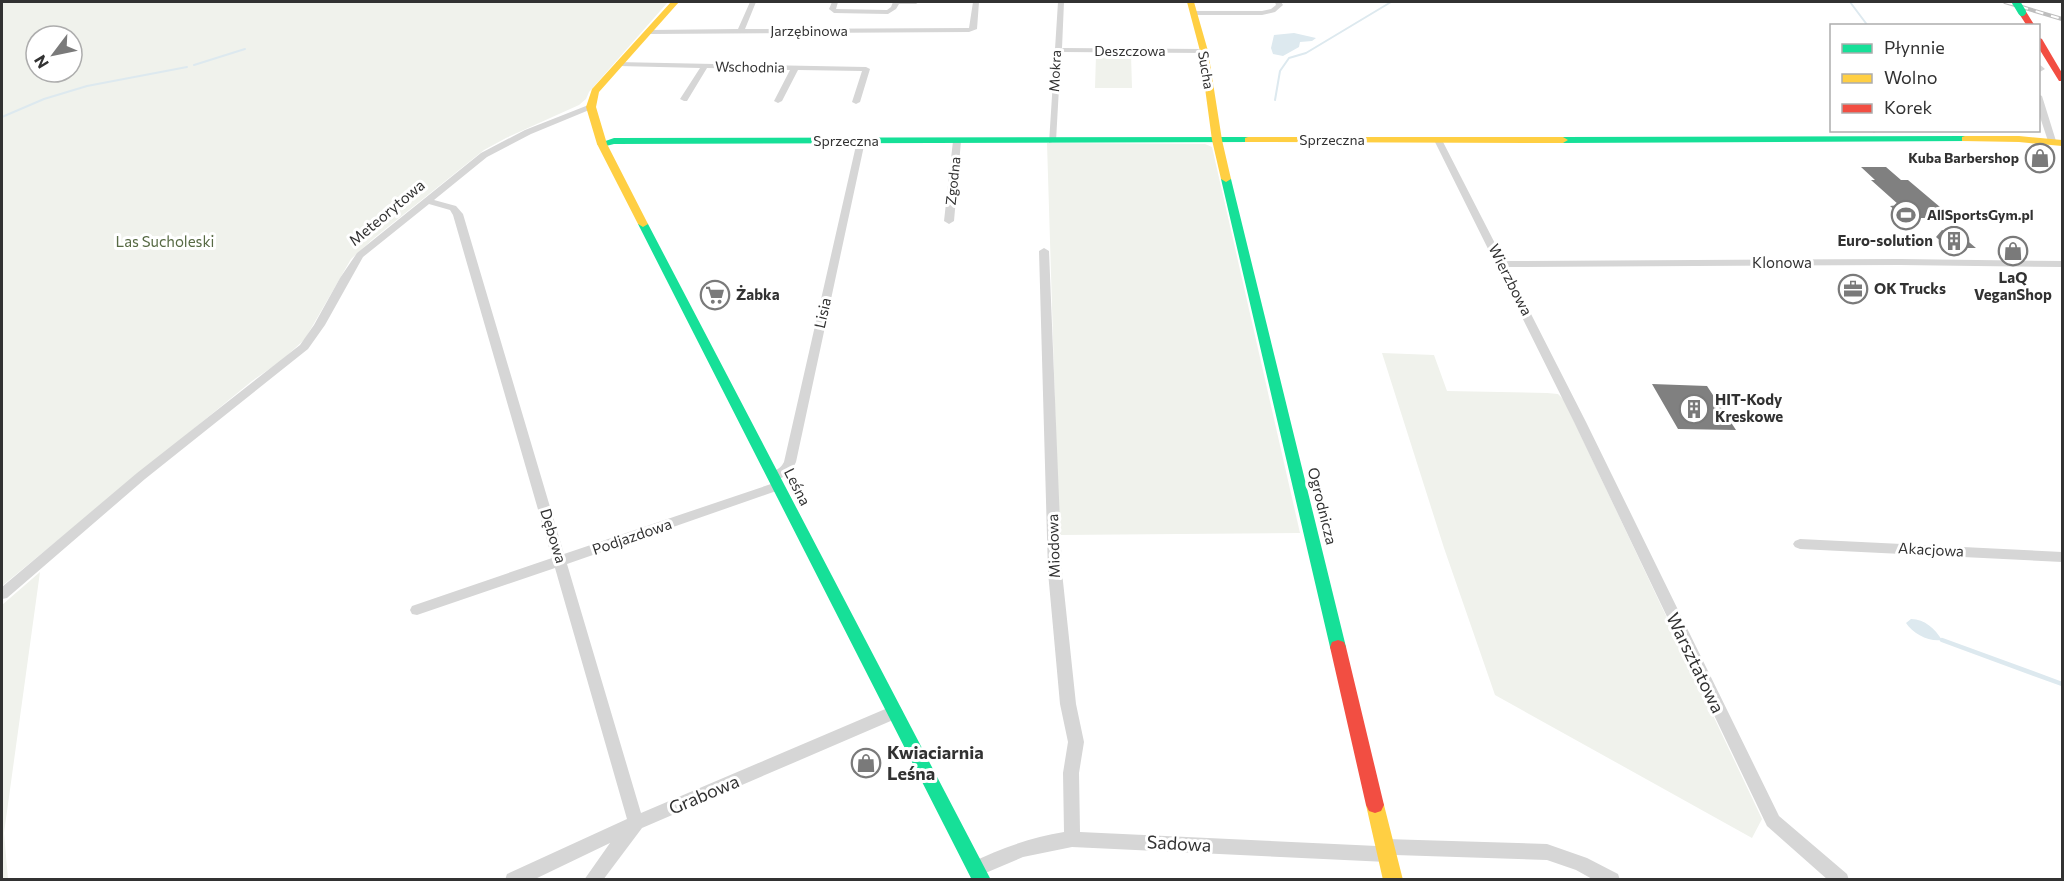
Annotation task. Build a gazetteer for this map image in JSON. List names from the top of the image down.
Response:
{
  "streets": {
    "street": [
      "Jarzębinowa",
      "Deszczowa",
      "Wschodnia",
      "Sucha",
      "Mokra",
      "Sprzeczna",
      "Zgodna",
      "Meteorytowa",
      "Klonowa",
      "Wierzbowa",
      "Lisia",
      "Leśna",
      "Ogrodnicza",
      "Dębowa",
      "Podjazdowa",
      "Miodowa",
      "Akacjowa",
      "Warsztatowa",
      "Grabowa",
      "Sadowa"
    ]
  },
  "crossings": [
    ["Deszczowa", "Sucha"],
    ["Deszczowa", "Mokra"],
    ["Sucha", "Sprzeczna"],
    ["Sucha", "Ogrodnicza"],
    ["Mokra", "Sprzeczna"],
    ["Sprzeczna", "Zgodna"],
    ["Sprzeczna", "Wierzbowa"],
    ["Sprzeczna", "Lisia"],
    ["Sprzeczna", "Leśna"],
    ["Sprzeczna", "Ogrodnicza"],
    ["Meteorytowa", "Leśna"],
    ["Meteorytowa", "Dębowa"],
    ["Klonowa", "Wierzbowa"],
    ["Wierzbowa", "Warsztatowa"],
    ["Lisia", "Leśna"],
    ["Lisia", "Podjazdowa"],
    ["Leśna", "Podjazdowa"],
    ["Leśna", "Grabowa"],
    ["Leśna", "Sadowa"],
    ["Ogrodnicza", "Sadowa"],
    ["Dębowa", "Podjazdowa"],
    ["Dębowa", "Grabowa"],
    ["Miodowa", "Sadowa"]
  ],
  "parks": ["Las Sucholeski"],
  "places": {
    "shop": ["Kuba Barbershop", "LaQ VeganShop", "Kwiaciarnia Leśna"],
    "sports": ["AllSportsGym.pl"],
    "building": ["Euro-solution", "HIT-Kody Kreskowe"],
    "office": ["OK Trucks"],
    "supermarket": ["Żabka"]
  },
  "legend": ["Płynnie", "Wolno", "Korek"],
  "north": "bottom left"
}
